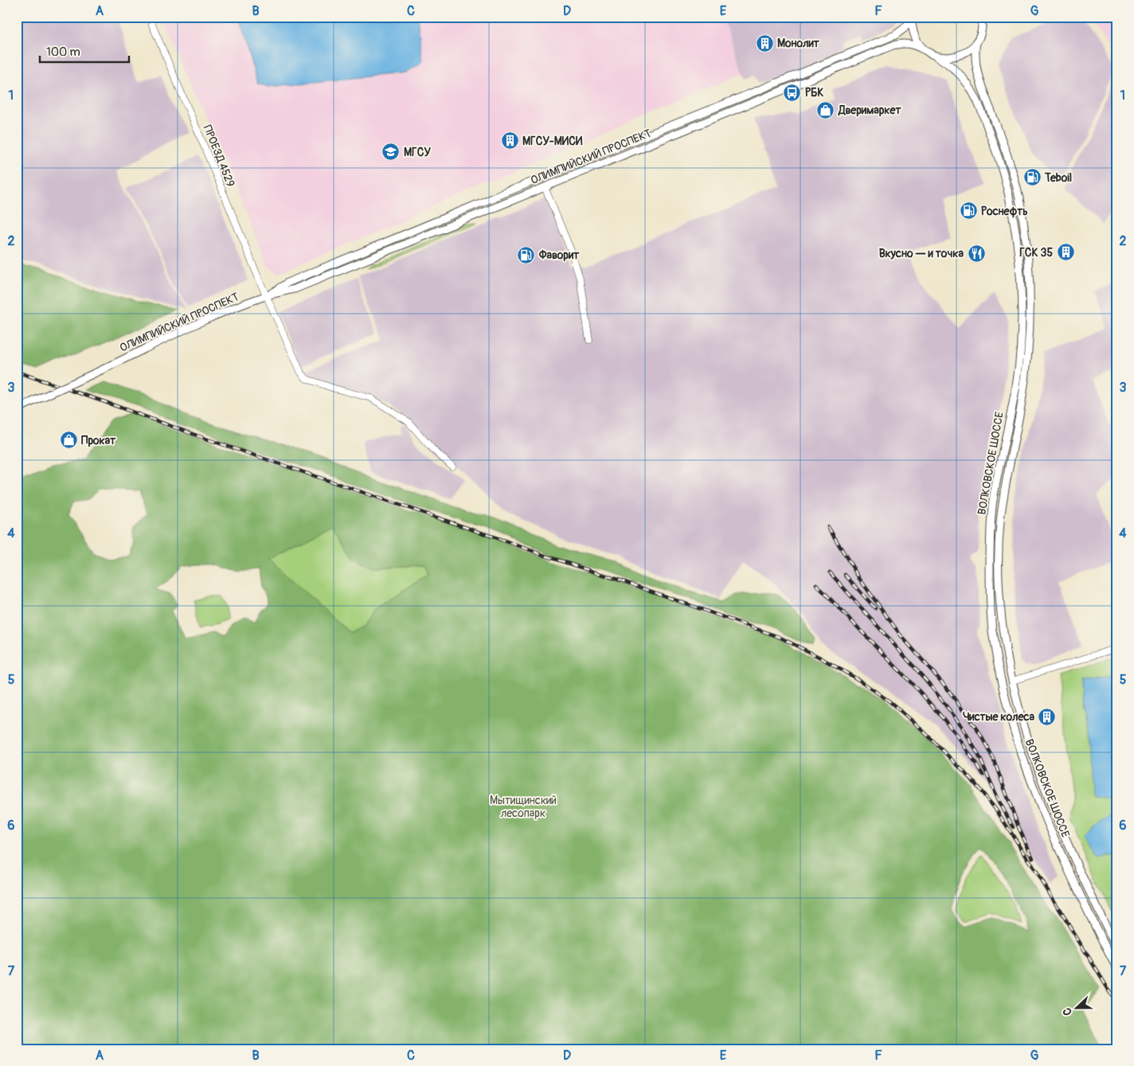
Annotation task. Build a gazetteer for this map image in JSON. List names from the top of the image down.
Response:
{
  "streets": {
    "main road": ["ОЛИМПИЙСКИЙ ПРОСПЕКТ", "ВОЛКОВСКОЕ ШОССЕ"],
    "street": ["ПРОЕЗД 4529"]
  },
  "crossings": [
    ["ПРОЕЗД 4529", "ОЛИМПИЙСКИЙ ПРОСПЕКТ"],
    ["ОЛИМПИЙСКИЙ ПРОСПЕКТ", "ВОЛКОВСКОЕ ШОССЕ"]
  ],
  "parks": ["Мытищинский лесопарк"],
  "places": {
    "building": [
      "Монолит",
      "МГСУ-МИСИ",
      "ГСК 35",
      "Чистые колеса"
    ],
    "bus stop": ["РБК"],
    "shop": ["Дверимаркет", "Прокат"],
    "school or university": ["МГСУ"],
    "fuel station": ["Teboil", "Роснефть", "Фаворит"],
    "restaurant": ["Вкусно — и точка"]
  },
  "scale_bar": "100 m",
  "north": "left",
  "grid": {
    "columns": [
      "A",
      "B",
      "C",
      "D",
      "E",
      "F",
      "G"
    ],
    "rows": [
      "1",
      "2",
      "3",
      "4",
      "5",
      "6",
      "7"
    ]
  }
}
